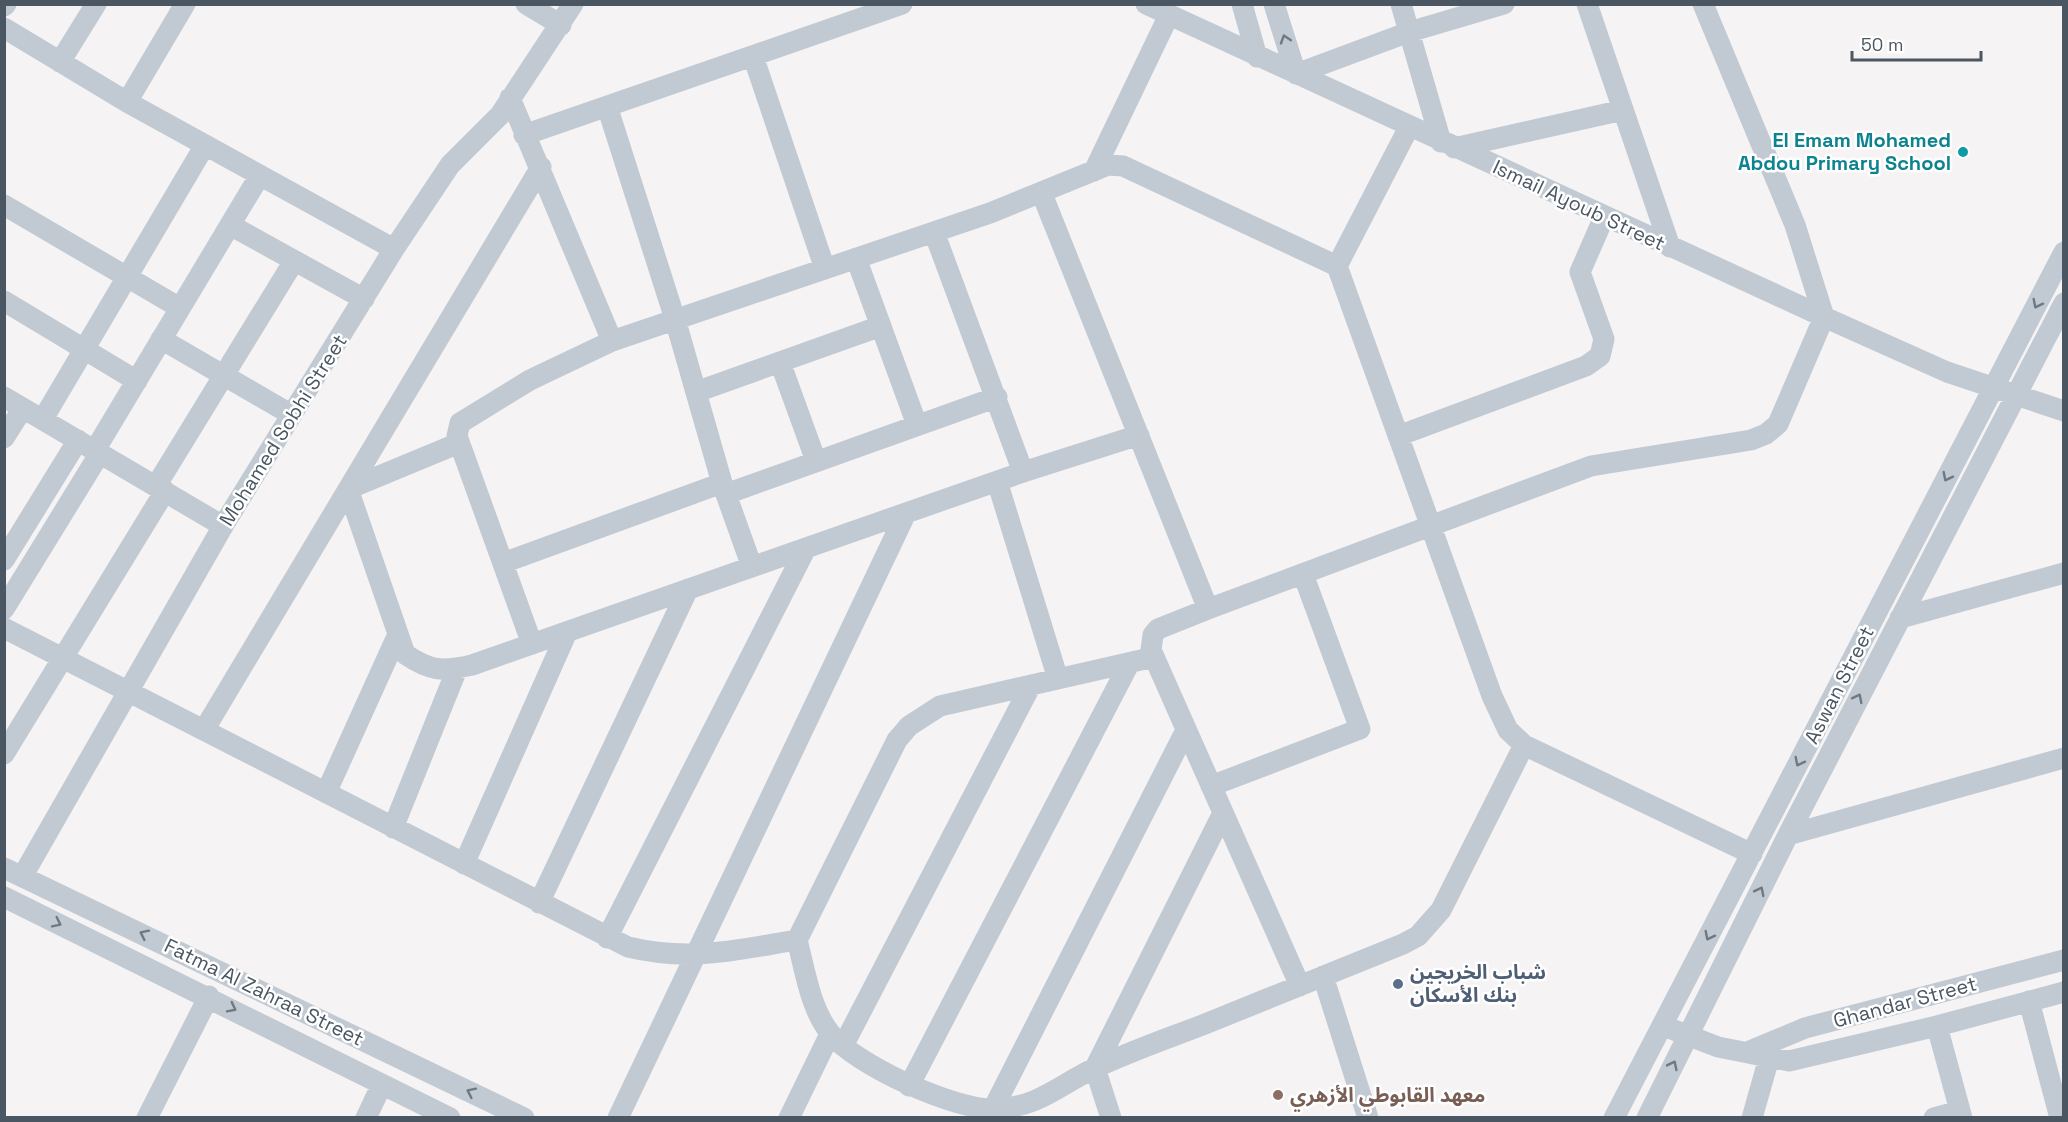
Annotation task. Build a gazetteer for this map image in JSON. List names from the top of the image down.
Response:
{
  "streets": {
    "street": [
      "Ismail Ayoub Street",
      "Mohamed Sobhi Street",
      "Aswan Street",
      "Fatma Al Zahraa Street",
      "Ghandar Street"
    ]
  },
  "crossings": [
    ["Ismail Ayoub Street", "Aswan Street"],
    ["Mohamed Sobhi Street", "Fatma Al Zahraa Street"],
    ["Aswan Street", "Ghandar Street"]
  ],
  "places": ["El Emam Mohamed Abdou Primary School", "شباب الخريجين بنك الأسكان", "معهد القابوطي الأزهري"],
  "scale_bar": "50 m"
}
